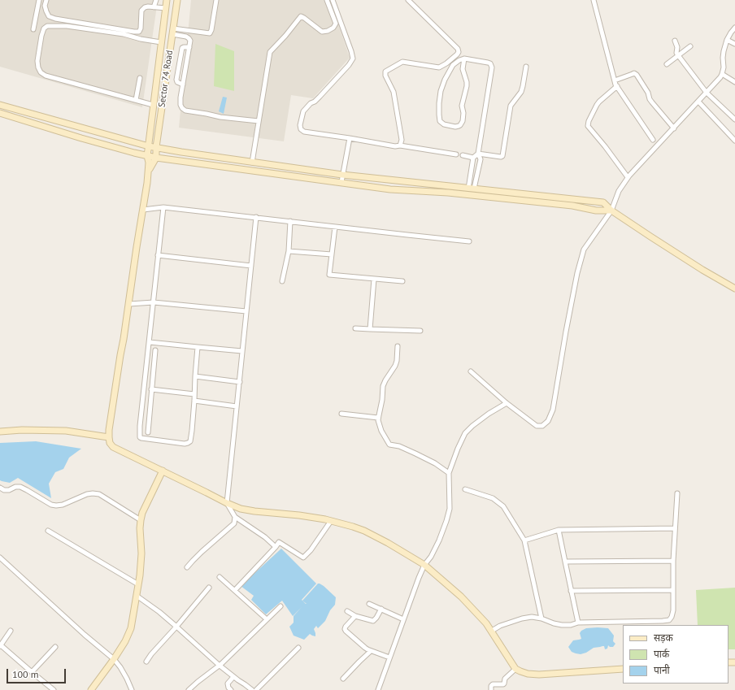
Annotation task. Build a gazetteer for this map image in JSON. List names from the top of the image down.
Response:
{
  "streets": {
    "street": ["Sector 74 Road"]
  },
  "legend": ["सड़क", "पार्क", "पानी"],
  "scale_bar": "100 m"
}
